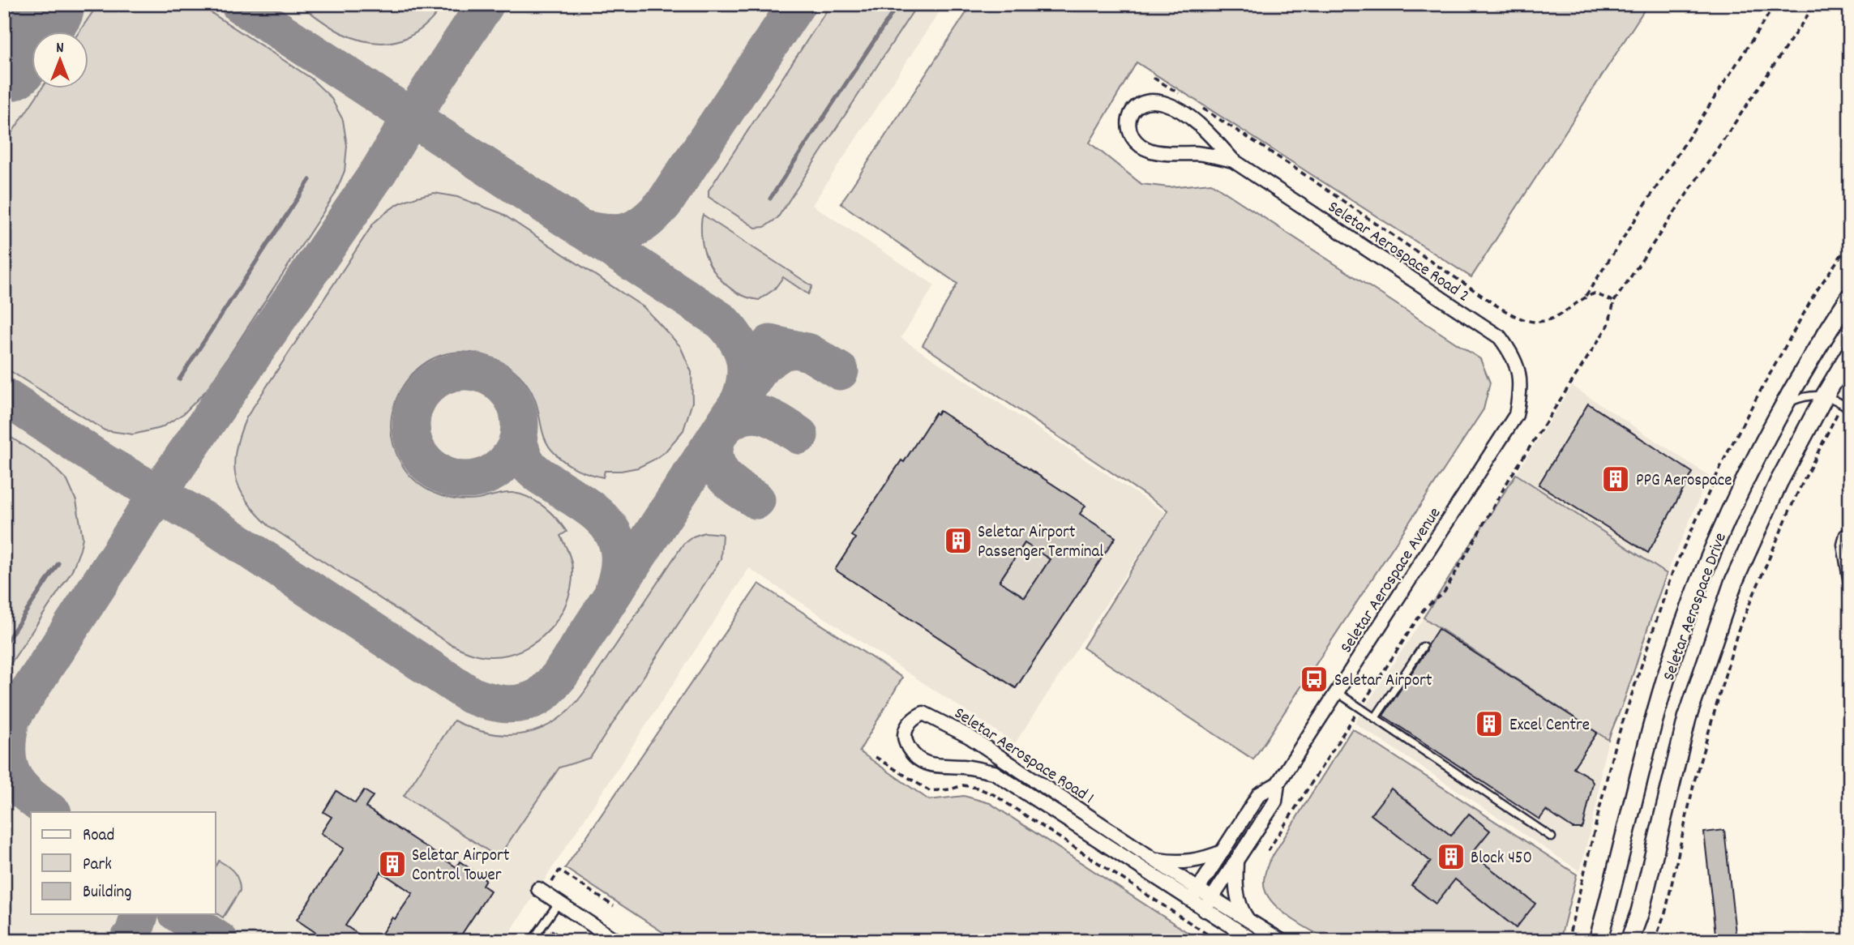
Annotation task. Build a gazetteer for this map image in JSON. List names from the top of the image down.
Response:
{
  "streets": {
    "street": [
      "Seletar Aerospace Road 2",
      "Seletar Aerospace Avenue",
      "Seletar Aerospace Drive",
      "Seletar Aerospace Road 1"
    ]
  },
  "crossings": [
    ["Seletar Aerospace Road 2", "Seletar Aerospace Avenue"],
    ["Seletar Aerospace Avenue", "Seletar Aerospace Road 1"]
  ],
  "places": {
    "building": [
      "PPG Aerospace",
      "Seletar Airport Passenger Terminal",
      "Excel Centre",
      "Block 450",
      "Seletar Airport Control Tower"
    ],
    "bus stop": ["Seletar Airport"]
  },
  "legend": ["Road", "Park", "Building"],
  "north": "top"
}
